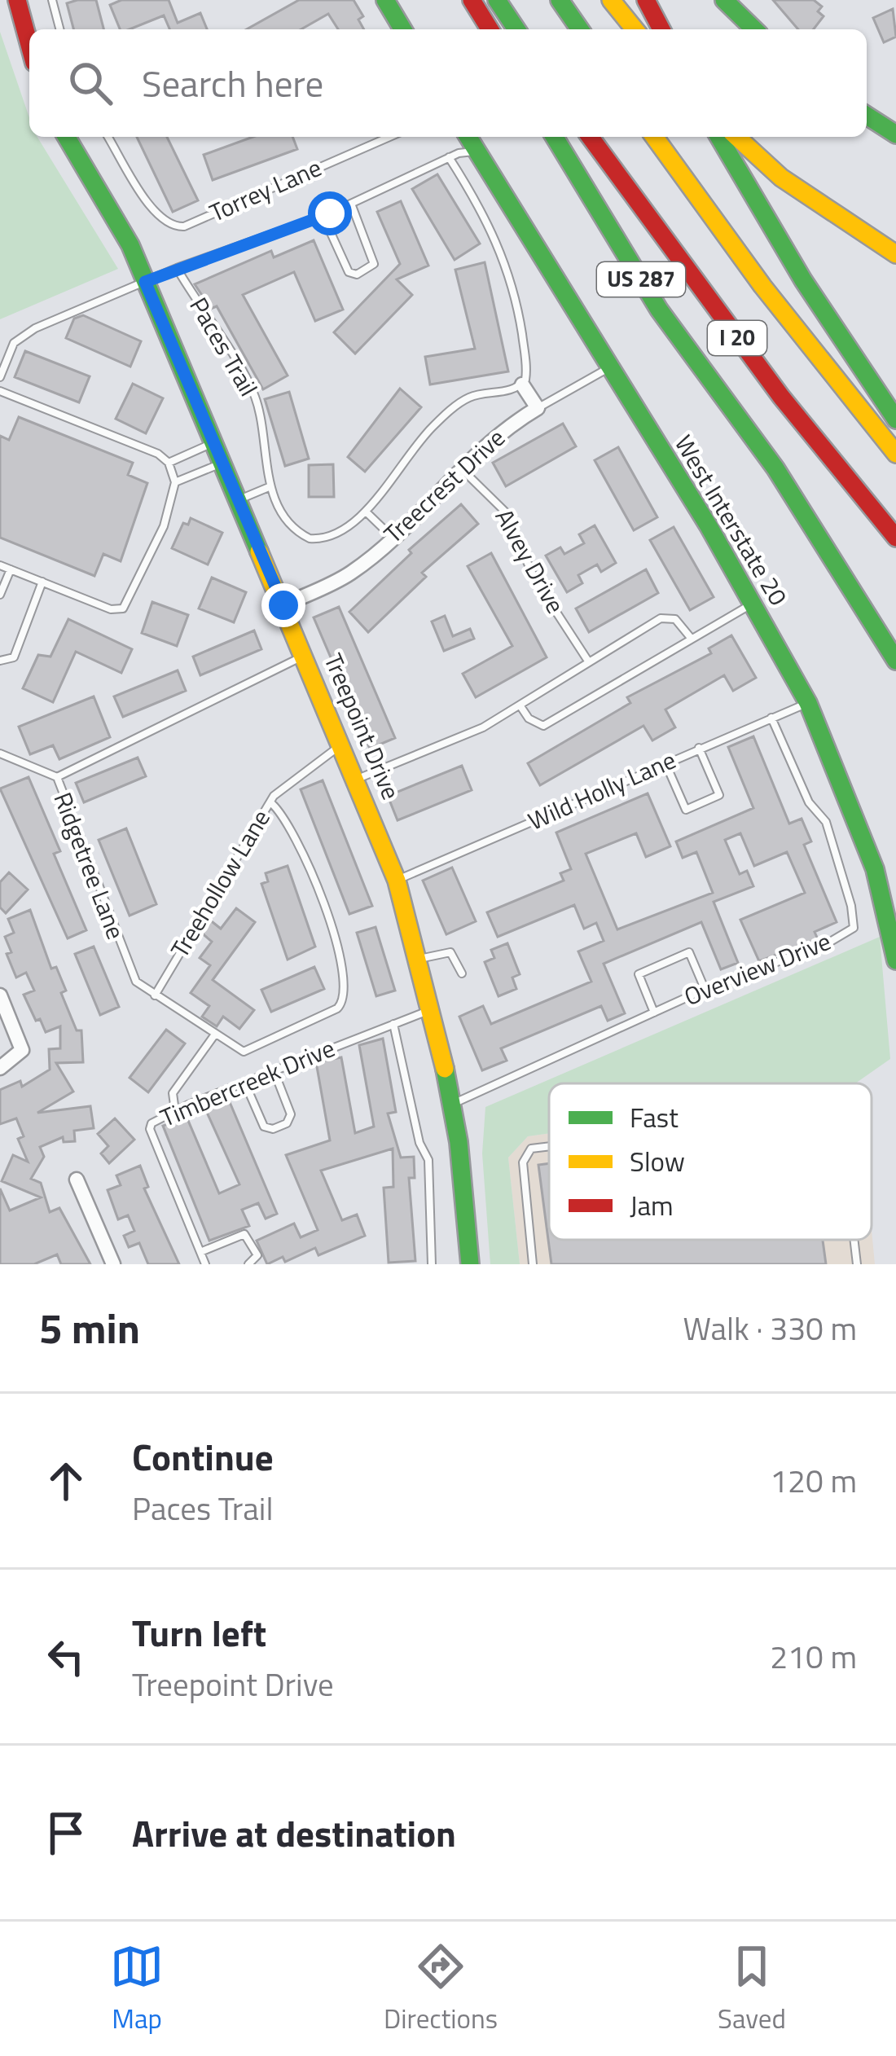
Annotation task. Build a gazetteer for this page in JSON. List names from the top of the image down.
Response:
{
  "streets": {
    "main road": [
      "US 287",
      "I 20",
      "West Interstate 20",
      "Treepoint Drive"
    ],
    "street": ["Treecrest Drive"],
    "lane": [
      "Torrey Lane",
      "Paces Trail",
      "Alvey Drive",
      "Wild Holly Lane",
      "Ridgetree Lane",
      "Treehollow Lane",
      "Overview Drive",
      "Timbercreek Drive"
    ]
  },
  "crossings": [
    ["Paces Trail", "West Interstate 20"],
    ["Paces Trail", "Treepoint Drive"],
    ["Treecrest Drive", "West Interstate 20"],
    ["Treecrest Drive", "Alvey Drive"],
    ["Treecrest Drive", "Treepoint Drive"],
    ["West Interstate 20", "Wild Holly Lane"],
    ["Treepoint Drive", "Wild Holly Lane"],
    ["Treepoint Drive", "Ridgetree Lane"],
    ["Treepoint Drive", "Treehollow Lane"],
    ["Treepoint Drive", "Overview Drive"],
    ["Treepoint Drive", "Timbercreek Drive"],
    ["Wild Holly Lane", "Overview Drive"],
    ["Ridgetree Lane", "Treehollow Lane"]
  ],
  "legend": ["Fast", "Slow", "Jam"],
  "page": {
    "search": "Search here",
    "heading": ["5 min", "Walk · 330 m"],
    "list": [
      ["Continue", "Paces Trail", "120 m"],
      ["Turn left", "Treepoint Drive", "210 m"],
      "Arrive at destination"
    ],
    "nav": ["Map", "Directions", "Saved"]
  }
}
